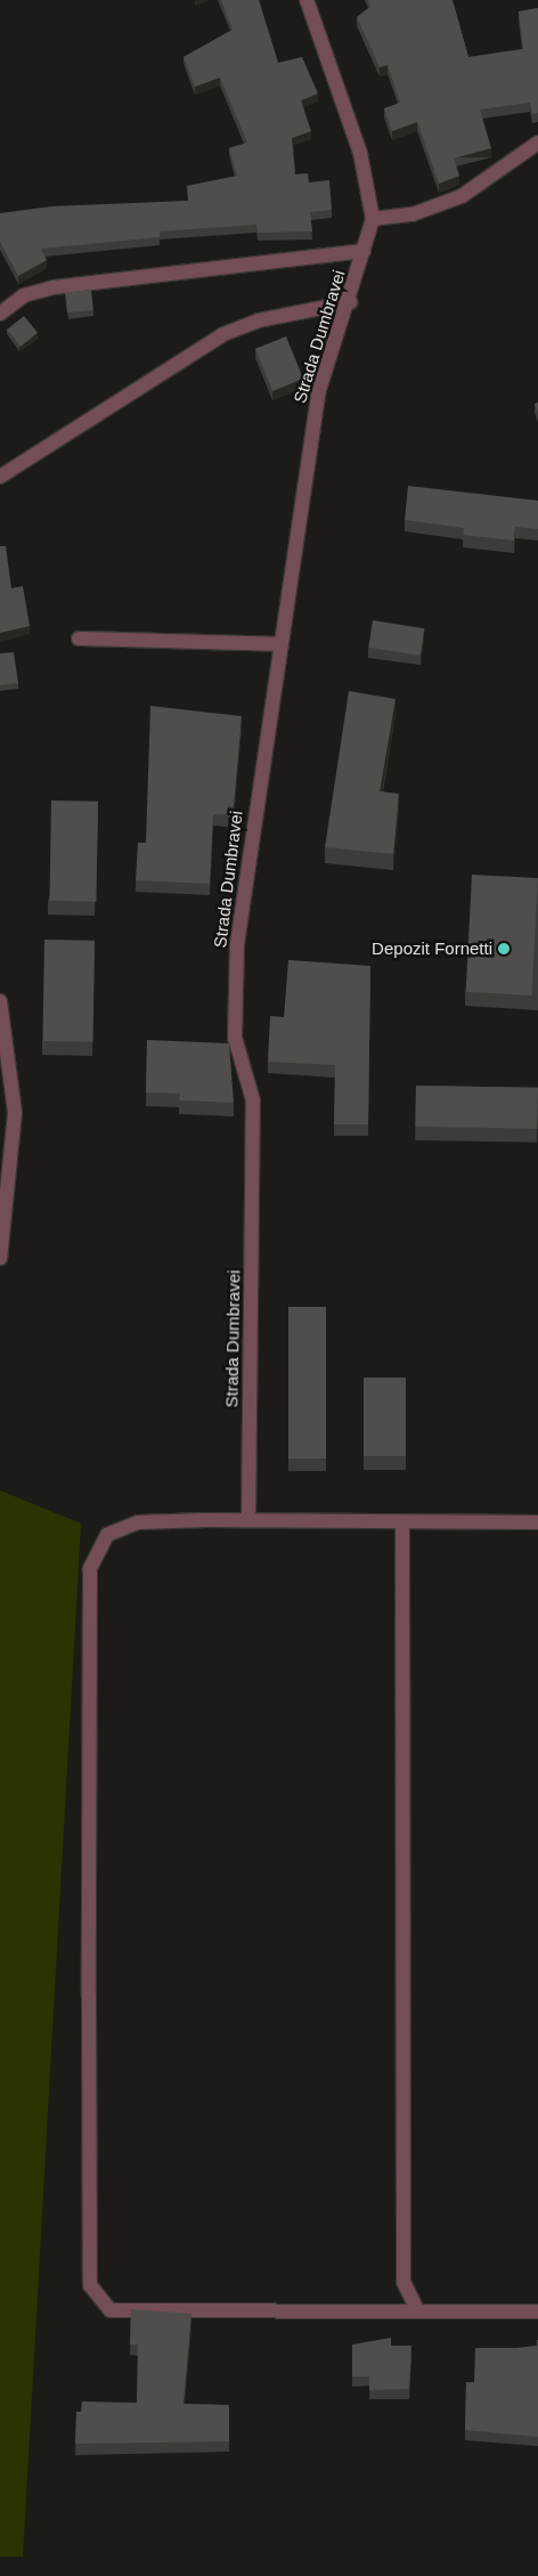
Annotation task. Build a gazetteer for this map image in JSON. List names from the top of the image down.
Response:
{
  "streets": {
    "street": ["Strada Dumbravei"]
  },
  "places": ["Depozit Fornetti"]
}
